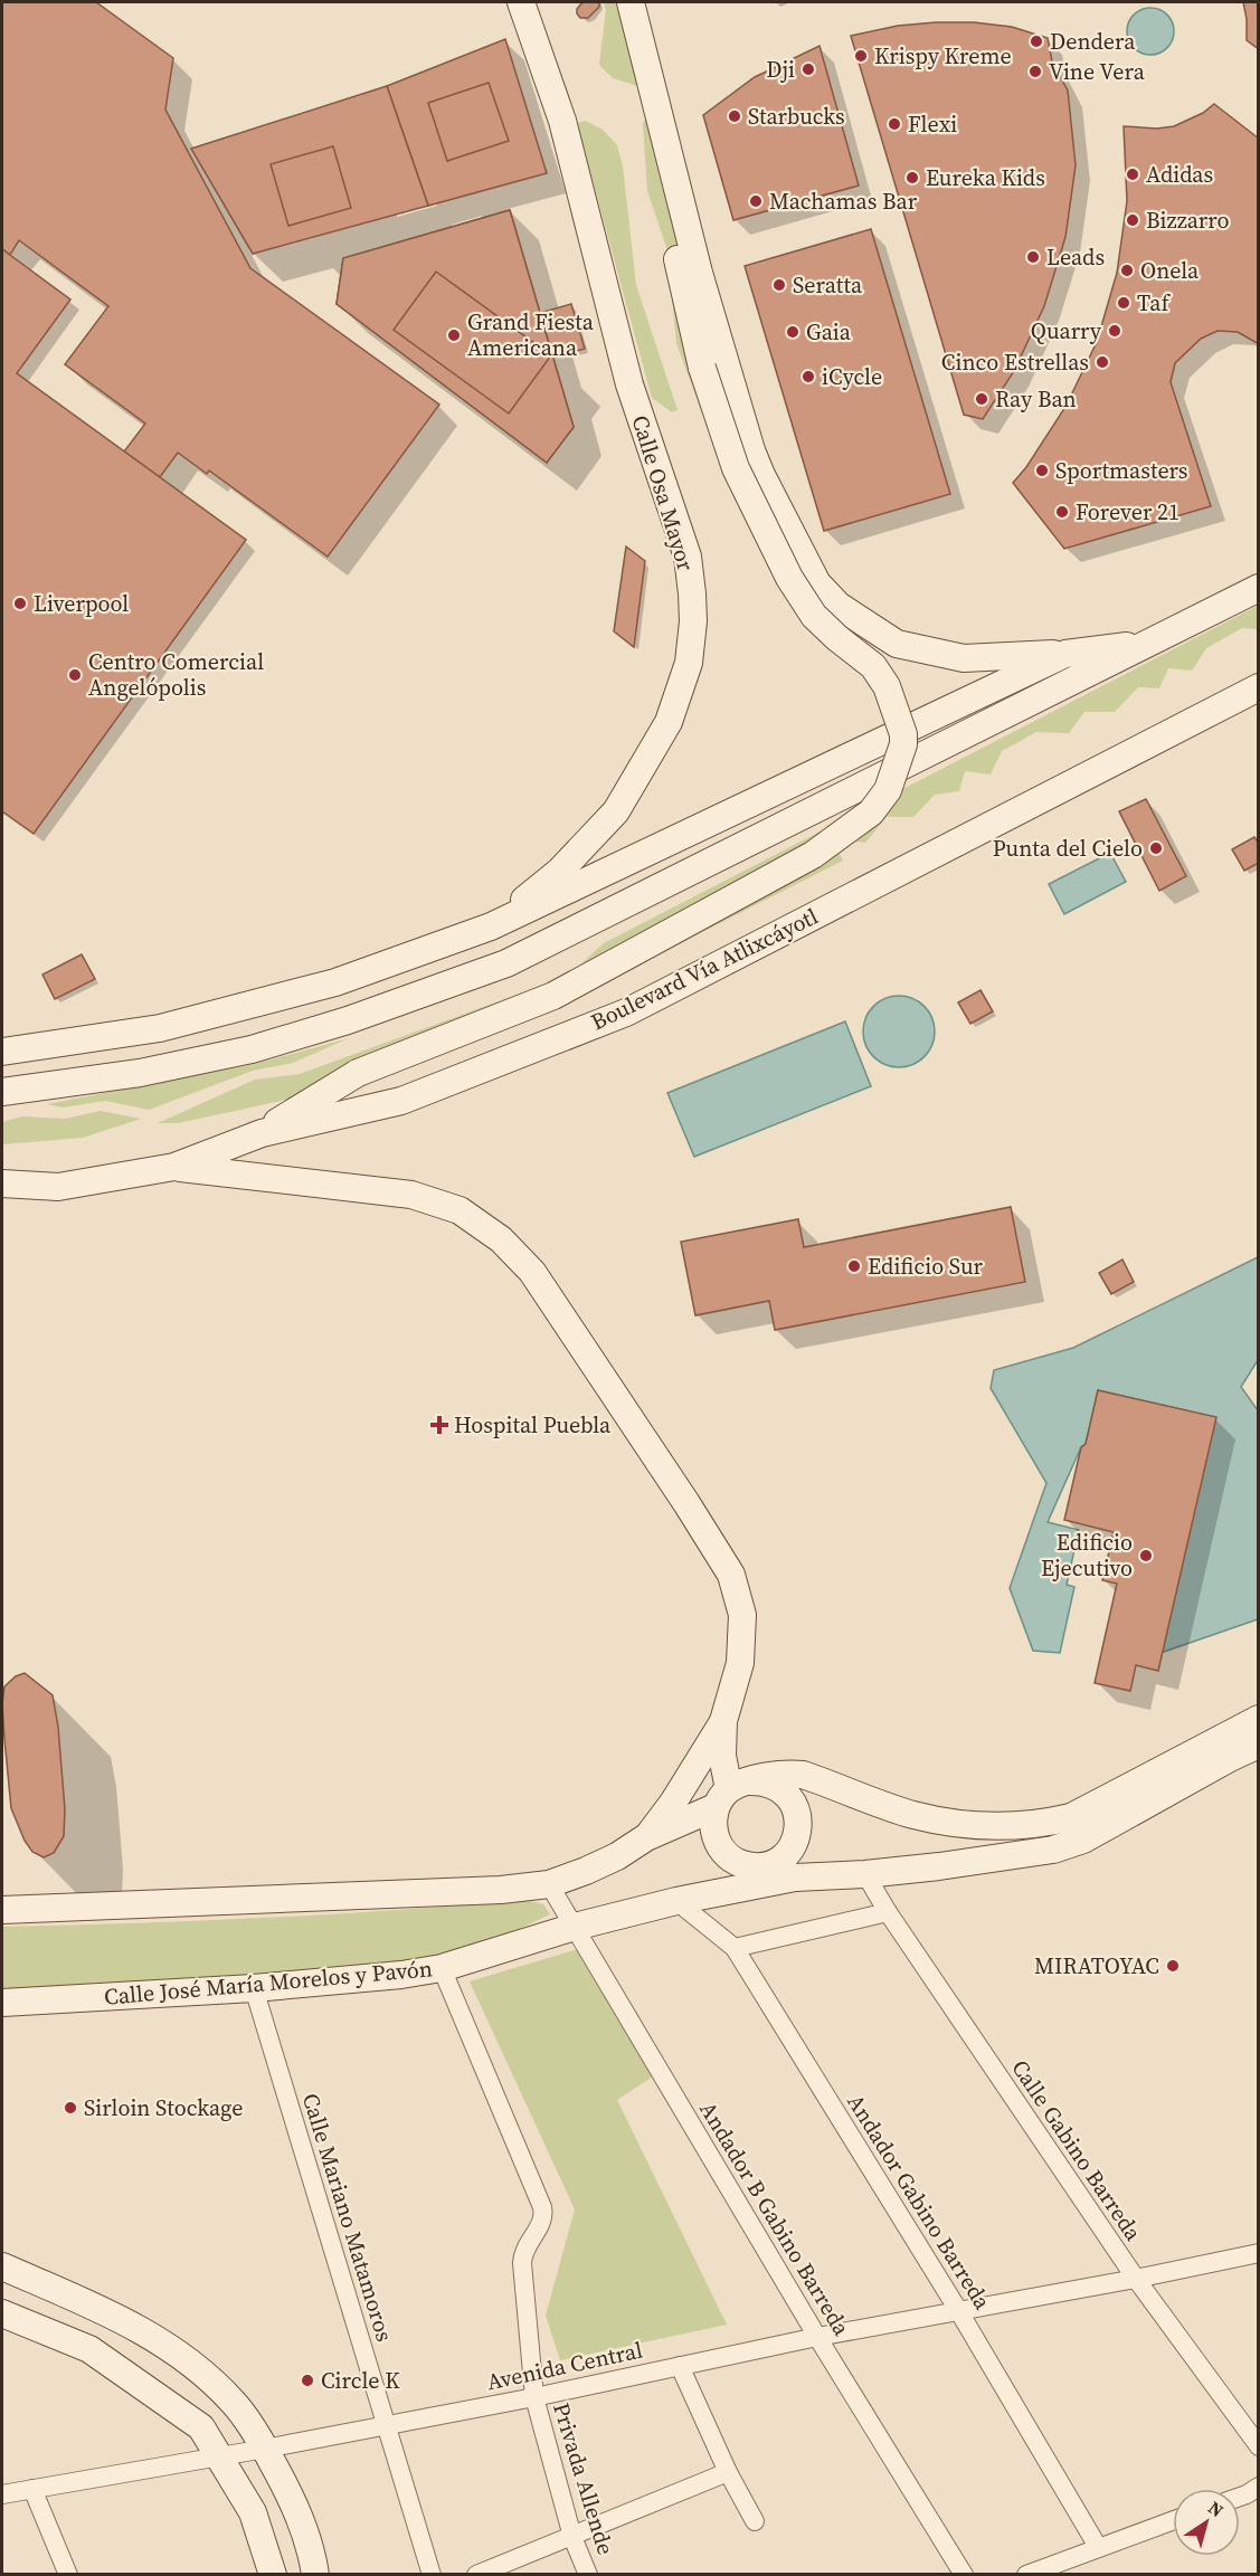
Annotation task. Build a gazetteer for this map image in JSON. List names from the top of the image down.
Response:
{
  "streets": {
    "main road": ["Calle Osa Mayor", "Boulevard Vía Atlixcáyotl", "Calle José María Morelos y Pavón"],
    "street": [
      "Calle Gabino Barreda",
      "Andador Gabino Barreda",
      "Calle Mariano Matamoros",
      "Andador B Gabino Barreda",
      "Avenida Central",
      "Privada Allende"
    ]
  },
  "crossings": [
    ["Calle José María Morelos y Pavón", "Andador Gabino Barreda"],
    ["Calle José María Morelos y Pavón", "Calle Mariano Matamoros"],
    ["Calle José María Morelos y Pavón", "Andador B Gabino Barreda"],
    ["Calle José María Morelos y Pavón", "Privada Allende"],
    ["Calle Gabino Barreda", "Avenida Central"],
    ["Andador Gabino Barreda", "Avenida Central"],
    ["Calle Mariano Matamoros", "Avenida Central"],
    ["Andador B Gabino Barreda", "Avenida Central"],
    ["Avenida Central", "Privada Allende"]
  ],
  "places": {
    "other": [
      "Dendera",
      "Krispy Kreme",
      "Dji",
      "Vine Vera",
      "Starbucks",
      "Flexi",
      "Adidas",
      "Eureka Kids",
      "Machamas Bar",
      "Bizzarro",
      "Leads",
      "Onela",
      "Seratta",
      "Taf",
      "Quarry",
      "Gaia",
      "Grand Fiesta Americana",
      "Cinco Estrellas",
      "iCycle",
      "Ray Ban",
      "Sportmasters",
      "Forever 21",
      "Liverpool",
      "Centro Comercial Angelópolis",
      "Punta del Cielo",
      "Edificio Sur",
      "Edificio Ejecutivo",
      "MIRATOYAC",
      "Sirloin Stockage",
      "Circle K"
    ],
    "health": ["Hospital Puebla"]
  },
  "north": "top right"
}
